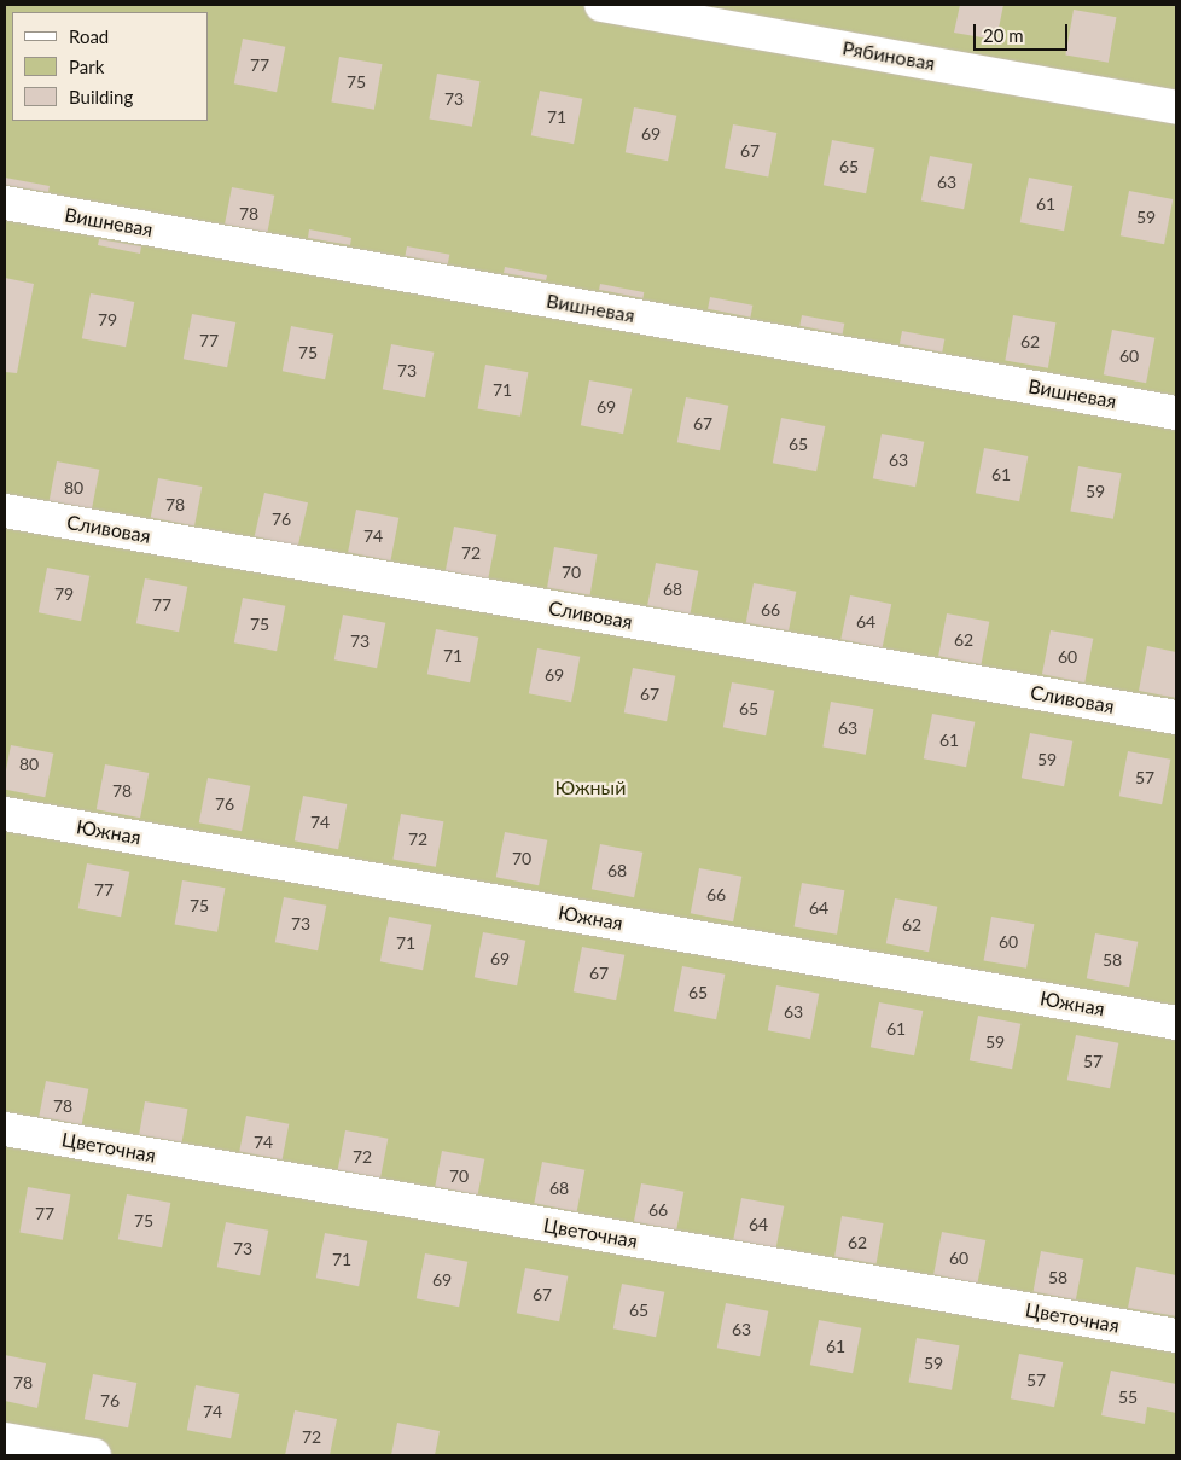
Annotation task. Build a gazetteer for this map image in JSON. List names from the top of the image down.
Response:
{
  "streets": {
    "street": [
      "Рябиновая",
      "Вишневая",
      "Сливовая",
      "Южная",
      "Цветочная"
    ]
  },
  "parks": ["Южный"],
  "house_numbers": [
    "77",
    "75",
    "73",
    "71",
    "69",
    "67",
    "65",
    "63",
    "61",
    "78",
    "59",
    "79",
    "77",
    "62",
    "75",
    "60",
    "73",
    "71",
    "69",
    "67",
    "65",
    "63",
    "61",
    "80",
    "59",
    "78",
    "76",
    "74",
    "72",
    "70",
    "68",
    "79",
    "77",
    "66",
    "64",
    "75",
    "62",
    "73",
    "71",
    "60",
    "69",
    "67",
    "65",
    "63",
    "61",
    "59",
    "80",
    "57",
    "78",
    "76",
    "74",
    "72",
    "70",
    "68",
    "77",
    "66",
    "75",
    "64",
    "73",
    "62",
    "60",
    "71",
    "69",
    "58",
    "67",
    "65",
    "63",
    "61",
    "59",
    "57",
    "78",
    "74",
    "72",
    "70",
    "68",
    "66",
    "77",
    "75",
    "64",
    "62",
    "73",
    "60",
    "71",
    "58",
    "69",
    "67",
    "65",
    "63",
    "61",
    "59",
    "57",
    "78",
    "55",
    "76",
    "74",
    "72"
  ],
  "legend": ["Road", "Park", "Building"],
  "scale_bar": "20 m"
}
